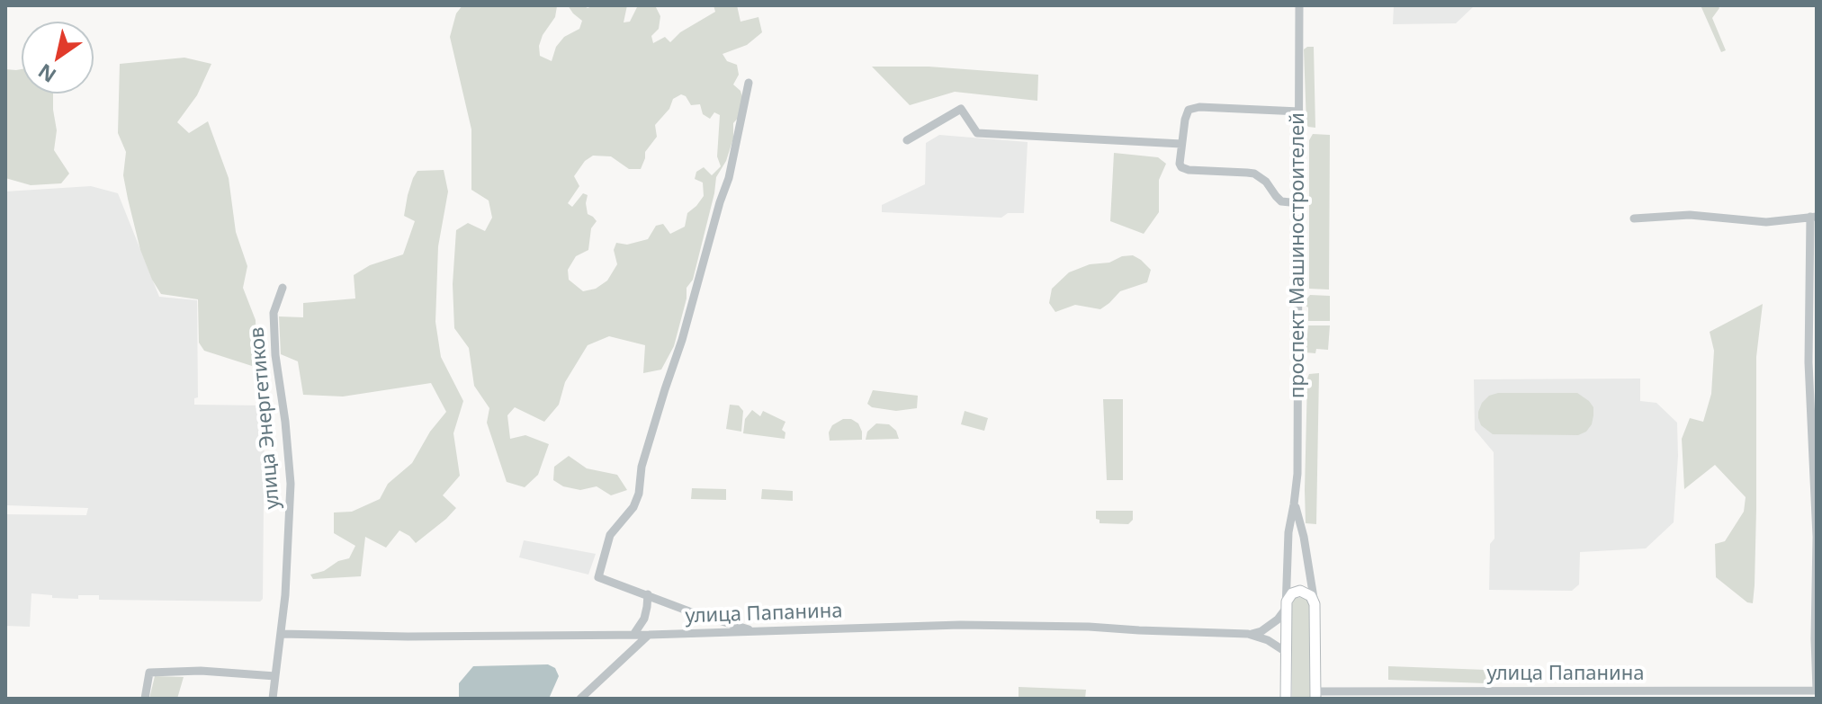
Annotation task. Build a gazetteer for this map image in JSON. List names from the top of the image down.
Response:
{
  "streets": {
    "main road": ["проспект Машиностроителей"],
    "street": ["улица Энергетиков", "улица Папанина"]
  },
  "crossings": [
    ["проспект Машиностроителей", "улица Папанина"],
    ["улица Энергетиков", "улица Папанина"]
  ],
  "north": "bottom left"
}
